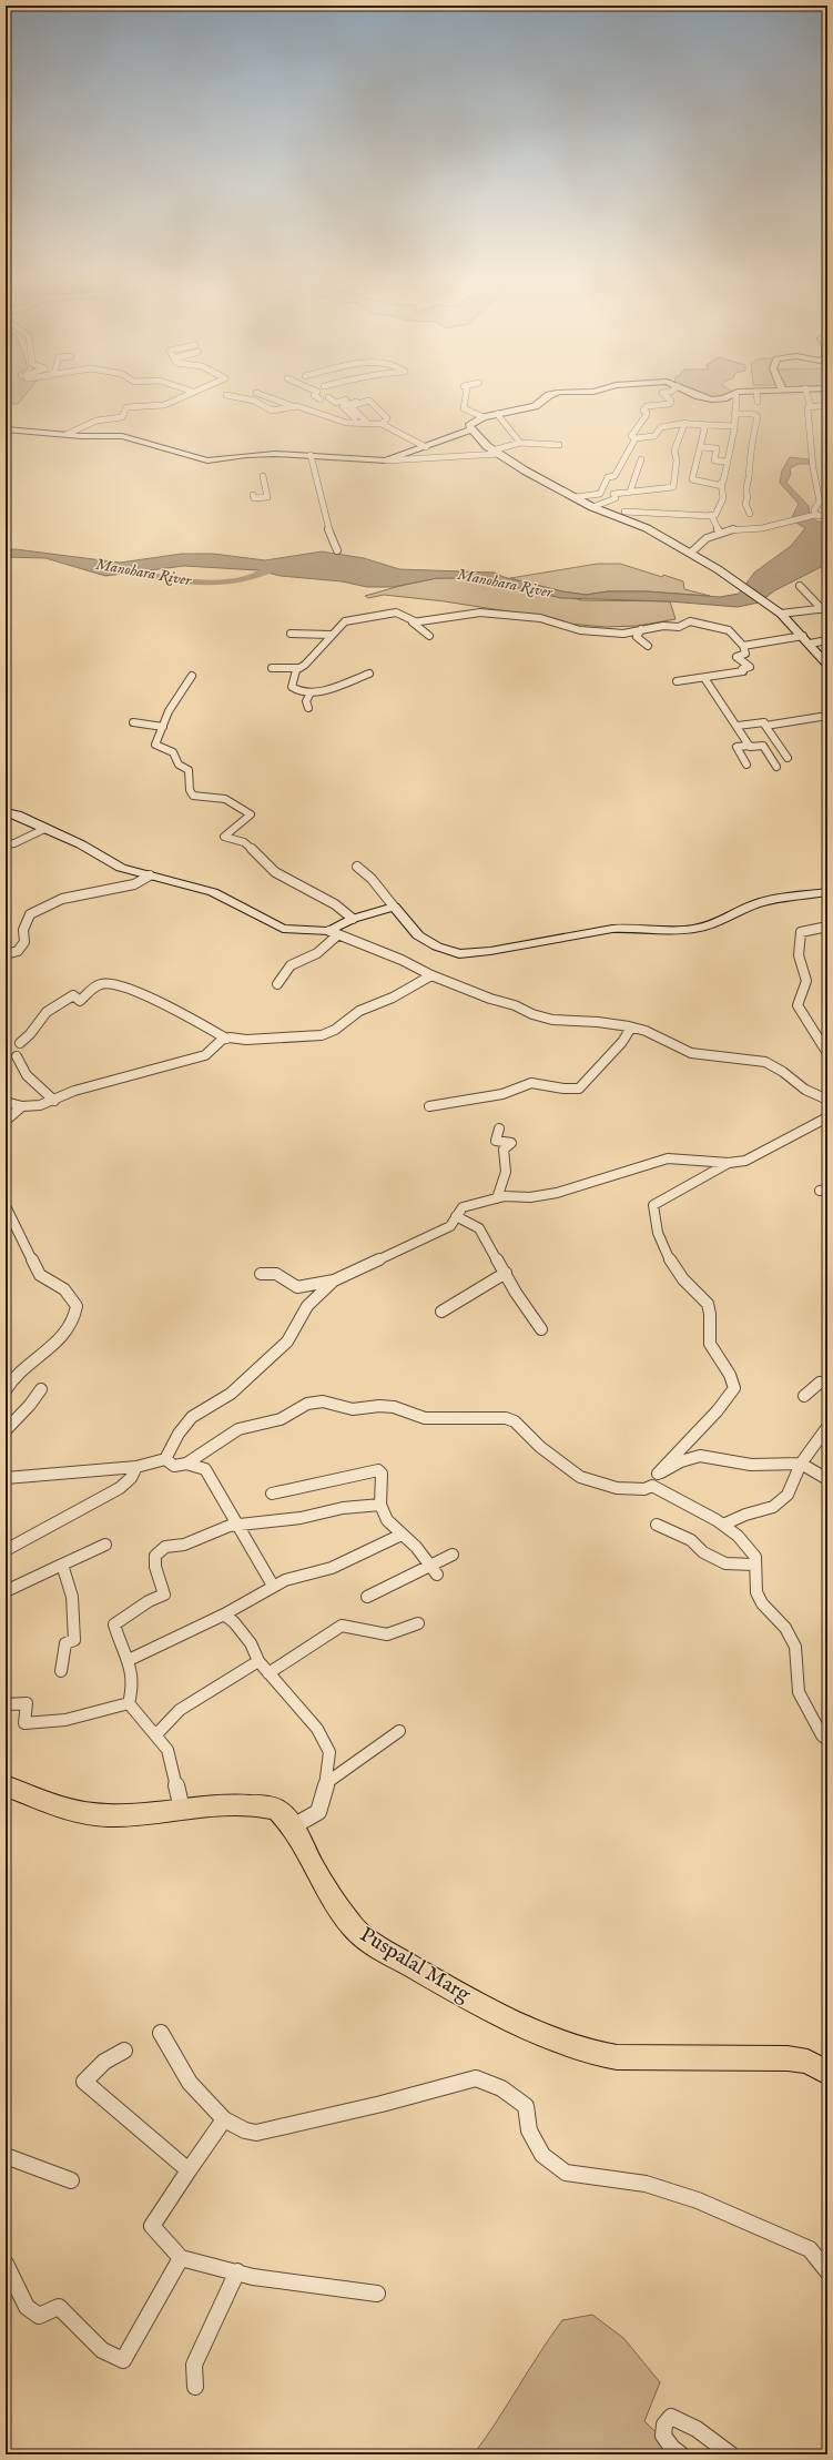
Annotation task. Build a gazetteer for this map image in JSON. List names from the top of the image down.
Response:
{
  "streets": {
    "main road": ["Puspalal Marg"]
  },
  "water": ["Manohara River"]
}
